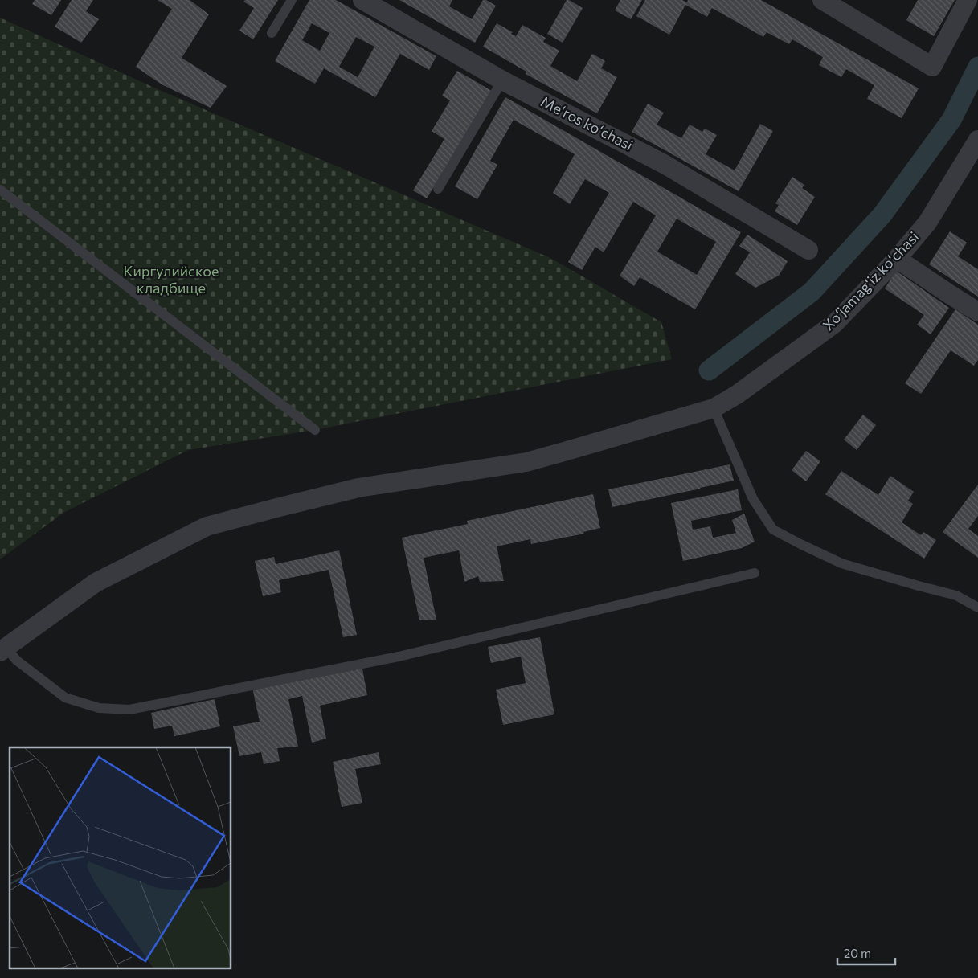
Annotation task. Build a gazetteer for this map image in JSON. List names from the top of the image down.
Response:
{
  "streets": {
    "street": ["Meʻros koʻchasi", "Xoʻjamagʻiz koʻchasi"]
  },
  "parks": ["Киргулийское кладбище"],
  "scale_bar": "20 m"
}
